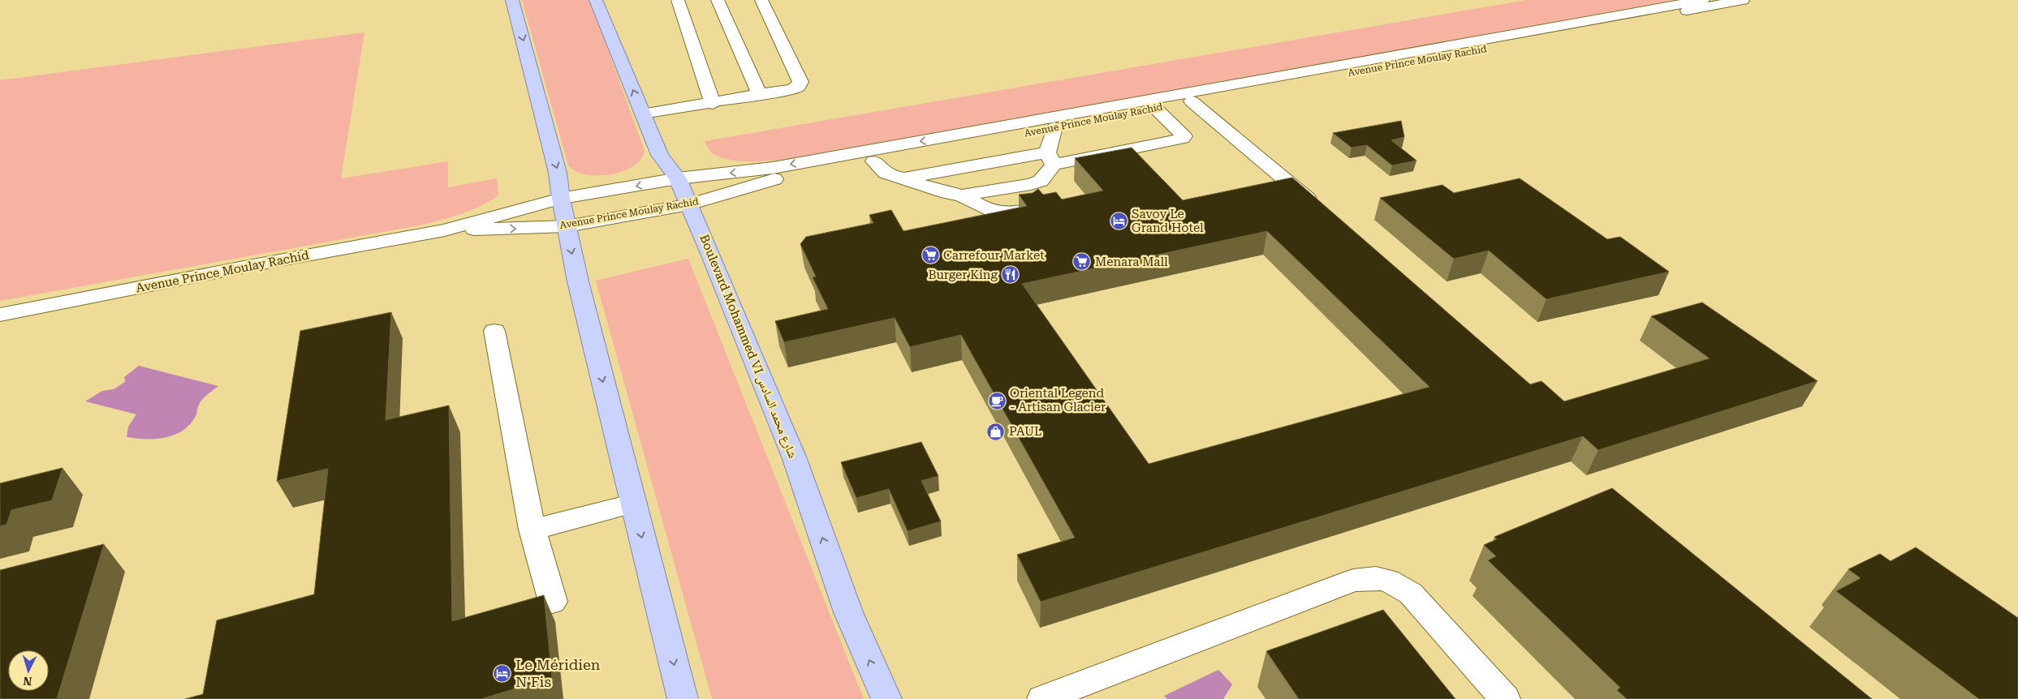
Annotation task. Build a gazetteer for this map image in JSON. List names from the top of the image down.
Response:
{
  "streets": {
    "main road": ["Boulevard Mohammed VI شارع محمد السادس"],
    "street": ["Avenue Prince Moulay Rachid"]
  },
  "crossings": [
    ["Avenue Prince Moulay Rachid", "Boulevard Mohammed VI شارع محمد السادس"]
  ],
  "places": {
    "hotel": ["Savoy Le Grand Hotel", "Le Méridien N'Fis"],
    "supermarket": ["Carrefour Market", "Menara Mall"],
    "restaurant": ["Burger King"],
    "cafe": ["Oriental Legend - Artisan Glacier"],
    "shop": ["PAUL"]
  },
  "north": "bottom"
}
